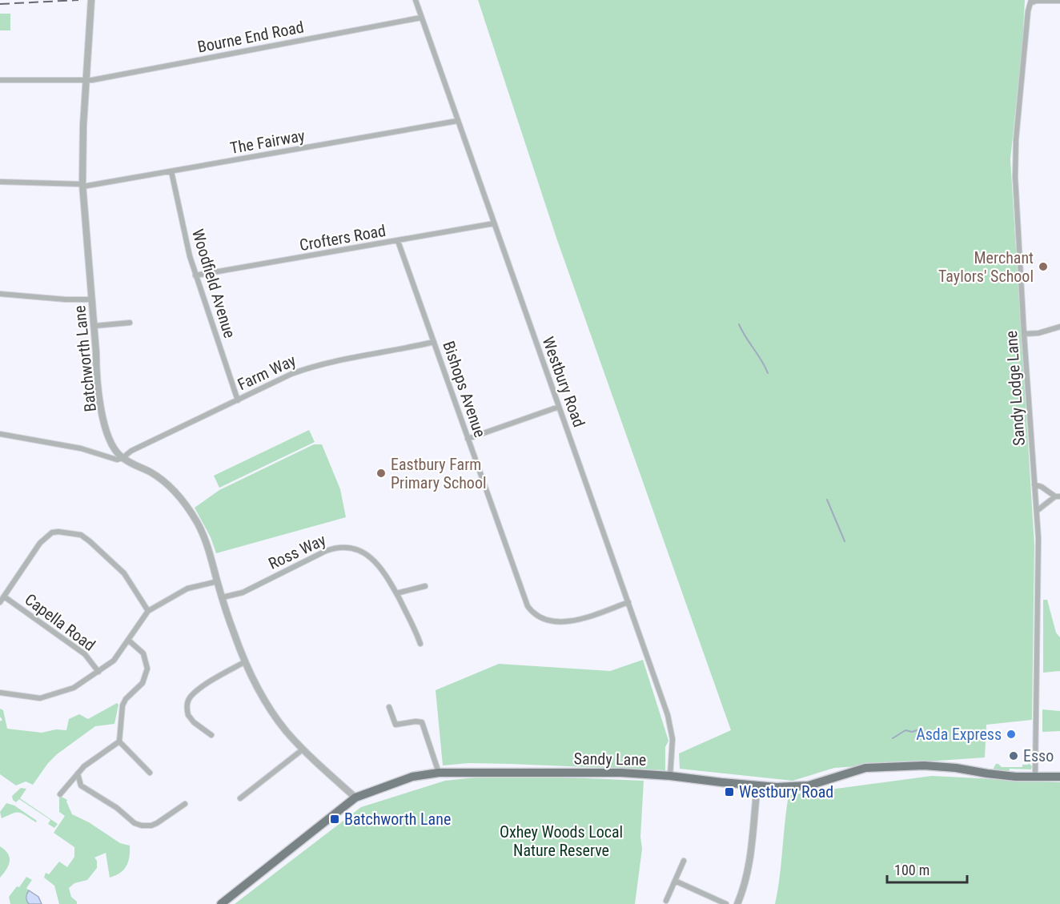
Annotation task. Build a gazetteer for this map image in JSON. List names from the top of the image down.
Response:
{
  "streets": {
    "main road": ["Sandy Lane"],
    "street": [
      "Bourne End Road",
      "The Fairway",
      "Crofters Road",
      "Woodfield Avenue",
      "Batchworth Lane",
      "Farm Way",
      "Westbury Road",
      "Sandy Lodge Lane",
      "Bishops Avenue",
      "Ross Way",
      "Capella Road"
    ]
  },
  "crossings": [
    ["Bourne End Road", "Batchworth Lane"],
    ["Bourne End Road", "Westbury Road"],
    ["The Fairway", "Woodfield Avenue"],
    ["The Fairway", "Batchworth Lane"],
    ["The Fairway", "Westbury Road"],
    ["Crofters Road", "Woodfield Avenue"],
    ["Crofters Road", "Westbury Road"],
    ["Crofters Road", "Bishops Avenue"],
    ["Woodfield Avenue", "Farm Way"],
    ["Batchworth Lane", "Farm Way"],
    ["Batchworth Lane", "Ross Way"],
    ["Batchworth Lane", "Sandy Lane"],
    ["Farm Way", "Bishops Avenue"],
    ["Westbury Road", "Bishops Avenue"],
    ["Westbury Road", "Sandy Lane"],
    ["Sandy Lodge Lane", "Sandy Lane"]
  ],
  "parks": ["Oxhey Woods Local Nature Reserve"],
  "places": {
    "other": [
      "Merchant Taylors' School",
      "Eastbury Farm Primary School",
      "Asda Express",
      "Esso"
    ],
    "transit": ["Westbury Road", "Batchworth Lane"]
  },
  "scale_bar": "100 m"
}
